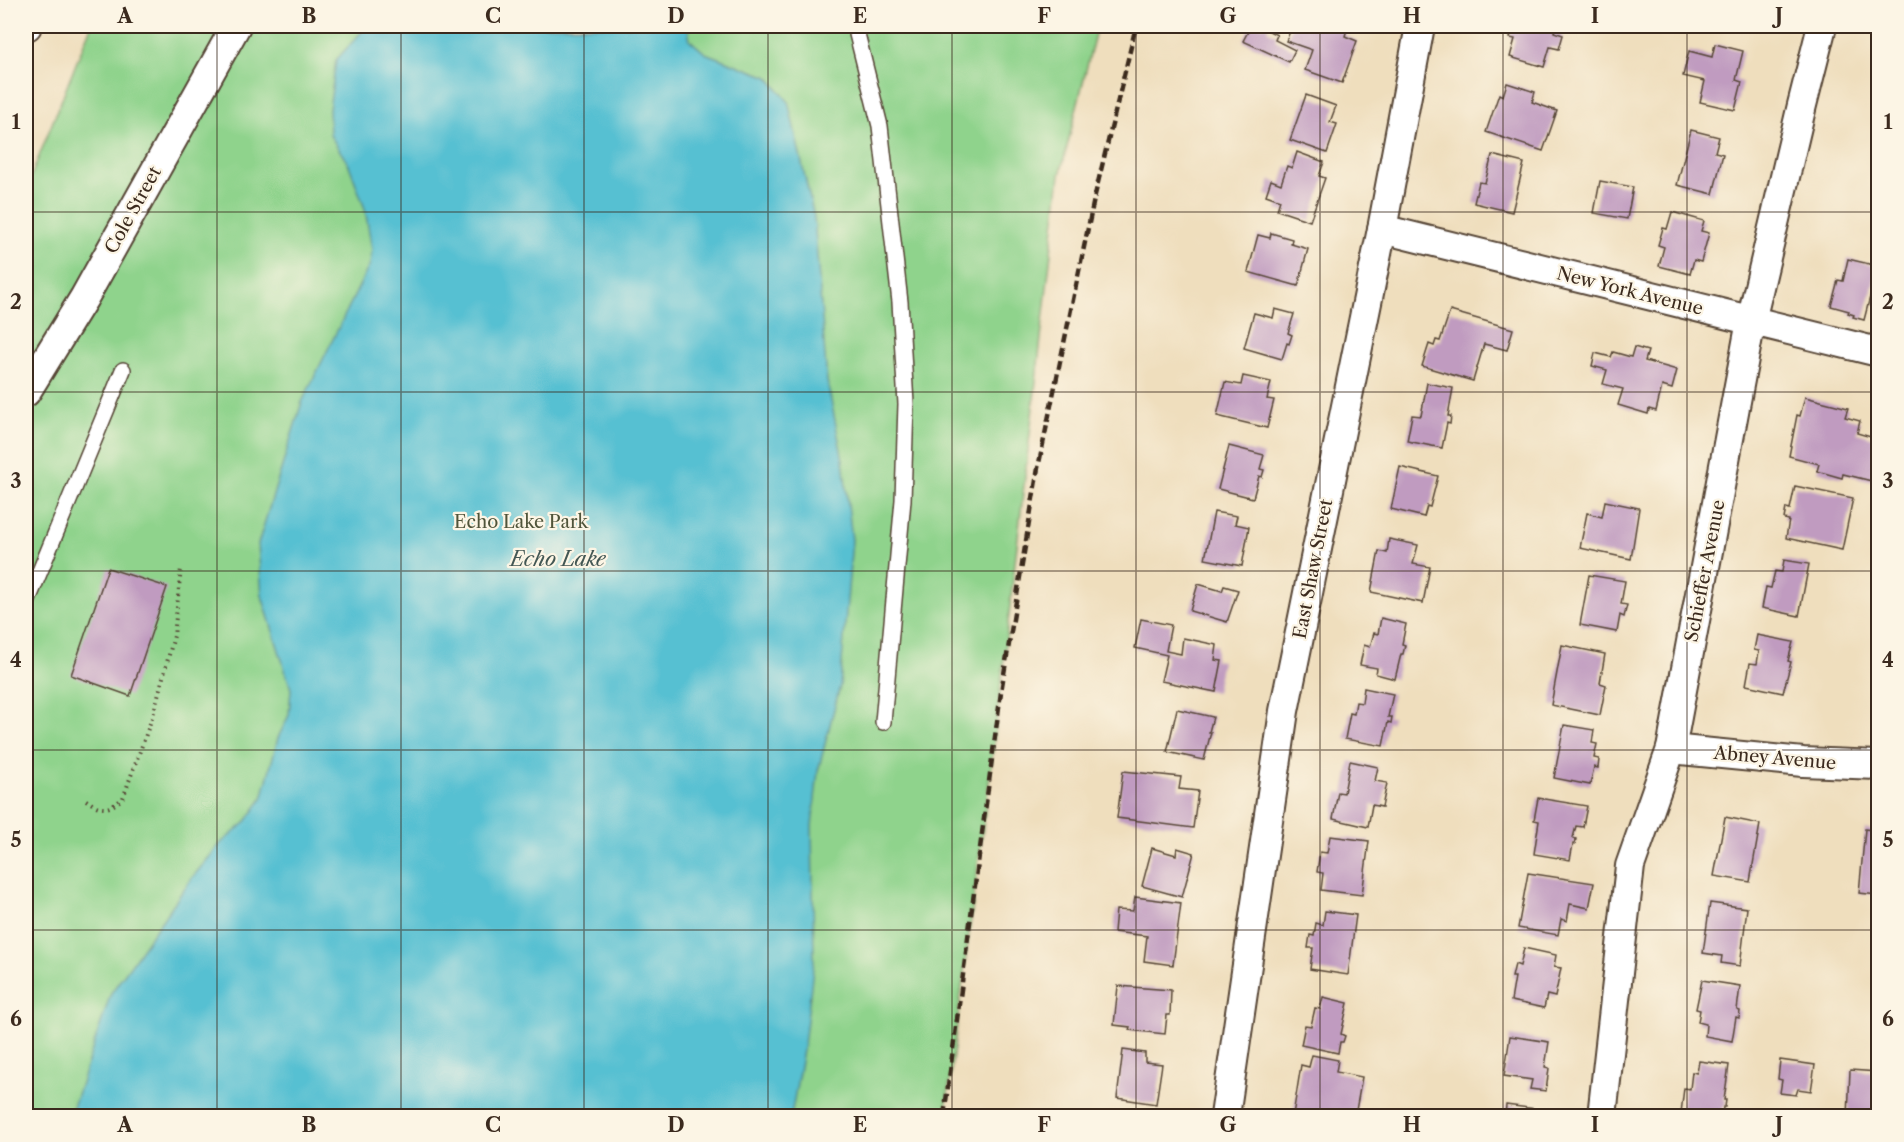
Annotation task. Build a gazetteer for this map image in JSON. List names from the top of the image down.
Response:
{
  "streets": {
    "street": [
      "Cole Street",
      "New York Avenue",
      "East Shaw Street",
      "Schieffer Avenue",
      "Abney Avenue"
    ]
  },
  "crossings": [
    ["New York Avenue", "East Shaw Street"],
    ["New York Avenue", "Schieffer Avenue"],
    ["Schieffer Avenue", "Abney Avenue"]
  ],
  "water": ["Echo Lake"],
  "parks": ["Echo Lake Park"],
  "grid": {
    "columns": [
      "A",
      "B",
      "C",
      "D",
      "E",
      "F",
      "G",
      "H",
      "I",
      "J"
    ],
    "rows": [
      "1",
      "2",
      "3",
      "4",
      "5",
      "6"
    ]
  }
}
